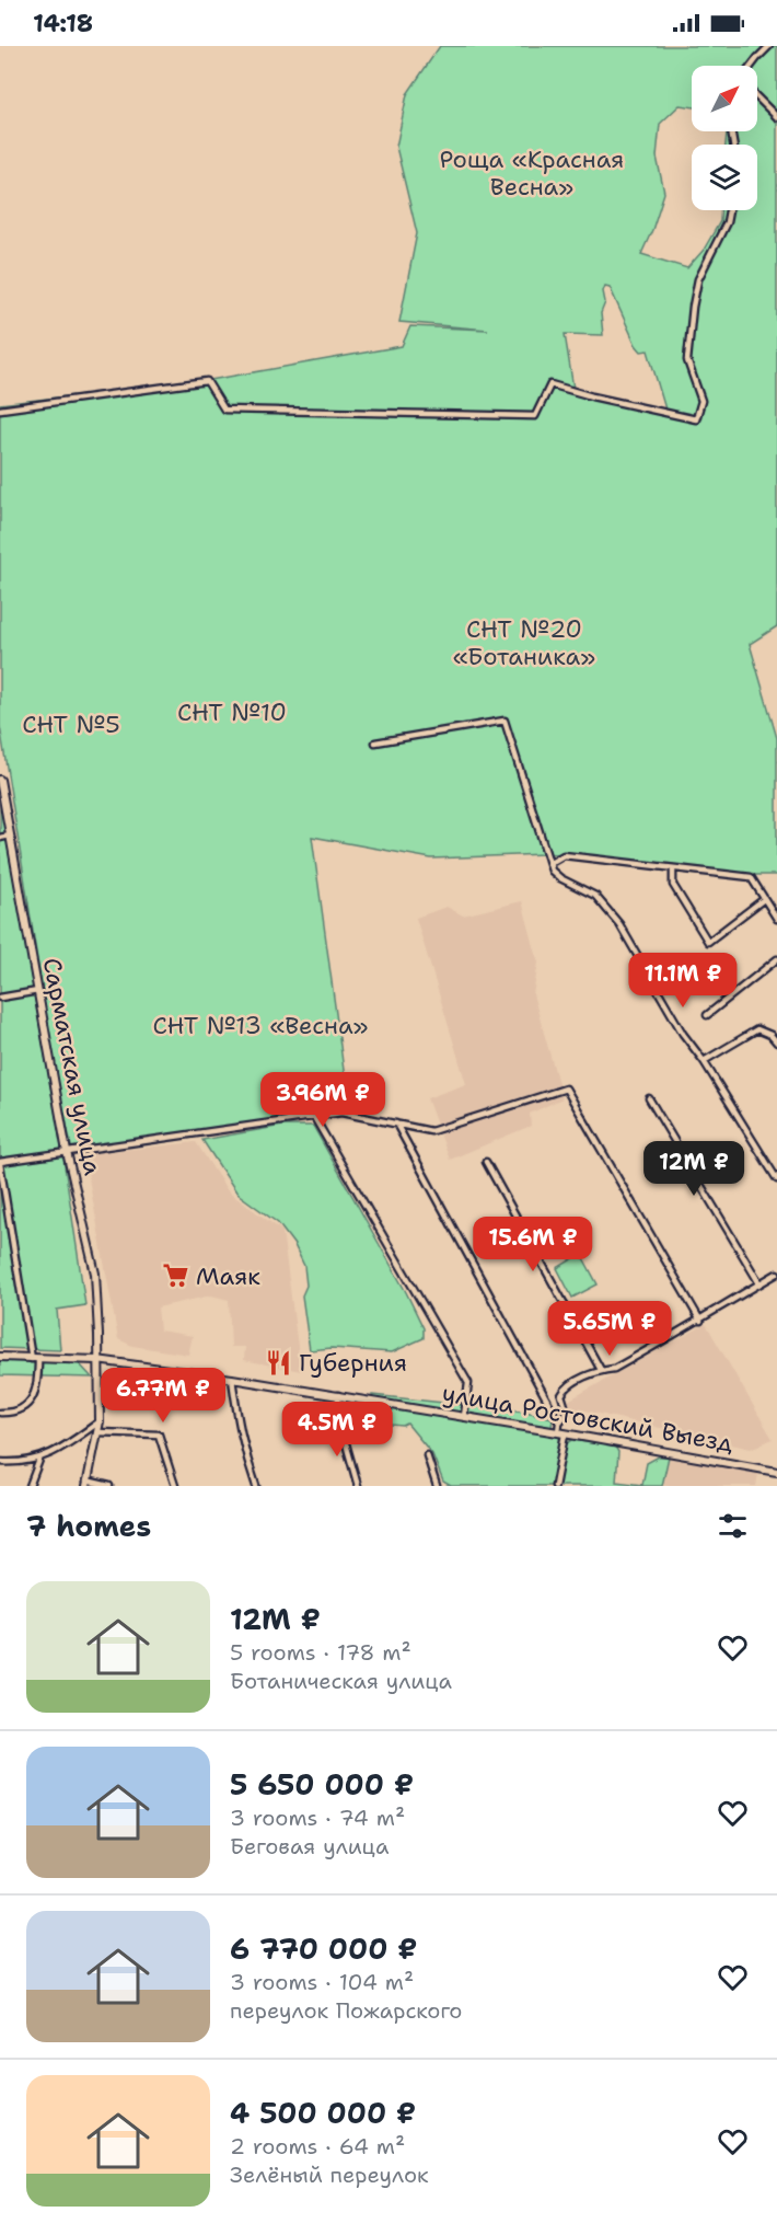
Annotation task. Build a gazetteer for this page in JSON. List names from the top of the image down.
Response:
{
  "streets": {
    "main road": ["Сарматская улица", "улица Ростовский Выезд"]
  },
  "crossings": [
    ["Сарматская улица", "улица Ростовский Выезд"]
  ],
  "parks": [
    "Роща «Красная Весна»",
    "СНТ №20 «Ботаника»",
    "СНТ №10",
    "СНТ №5",
    "СНТ №13 «Весна»"
  ],
  "places": {
    "supermarket": ["Маяк"],
    "restaurant": ["Губерния"]
  },
  "north": "top right",
  "page": {
    "status": "14:18",
    "price": [
      "11.1M ₽",
      "3.96M ₽",
      "12M ₽",
      "15.6M ₽",
      "5.65M ₽",
      "6.77M ₽",
      "4.5M ₽"
    ],
    "heading": "7 homes",
    "list": [
      {
        "name": "12M ₽",
        "note": "5 rooms · 178 m² · Ботаническая улица"
      },
      {
        "name": "5 650 000 ₽",
        "note": "3 rooms · 74 m² · Беговая улица"
      },
      {
        "name": "6 770 000 ₽",
        "note": "3 rooms · 104 m² · переулок Пожарского"
      },
      {
        "name": "4 500 000 ₽",
        "note": "2 rooms · 64 m² · Зелёный переулок"
      }
    ]
  }
}
